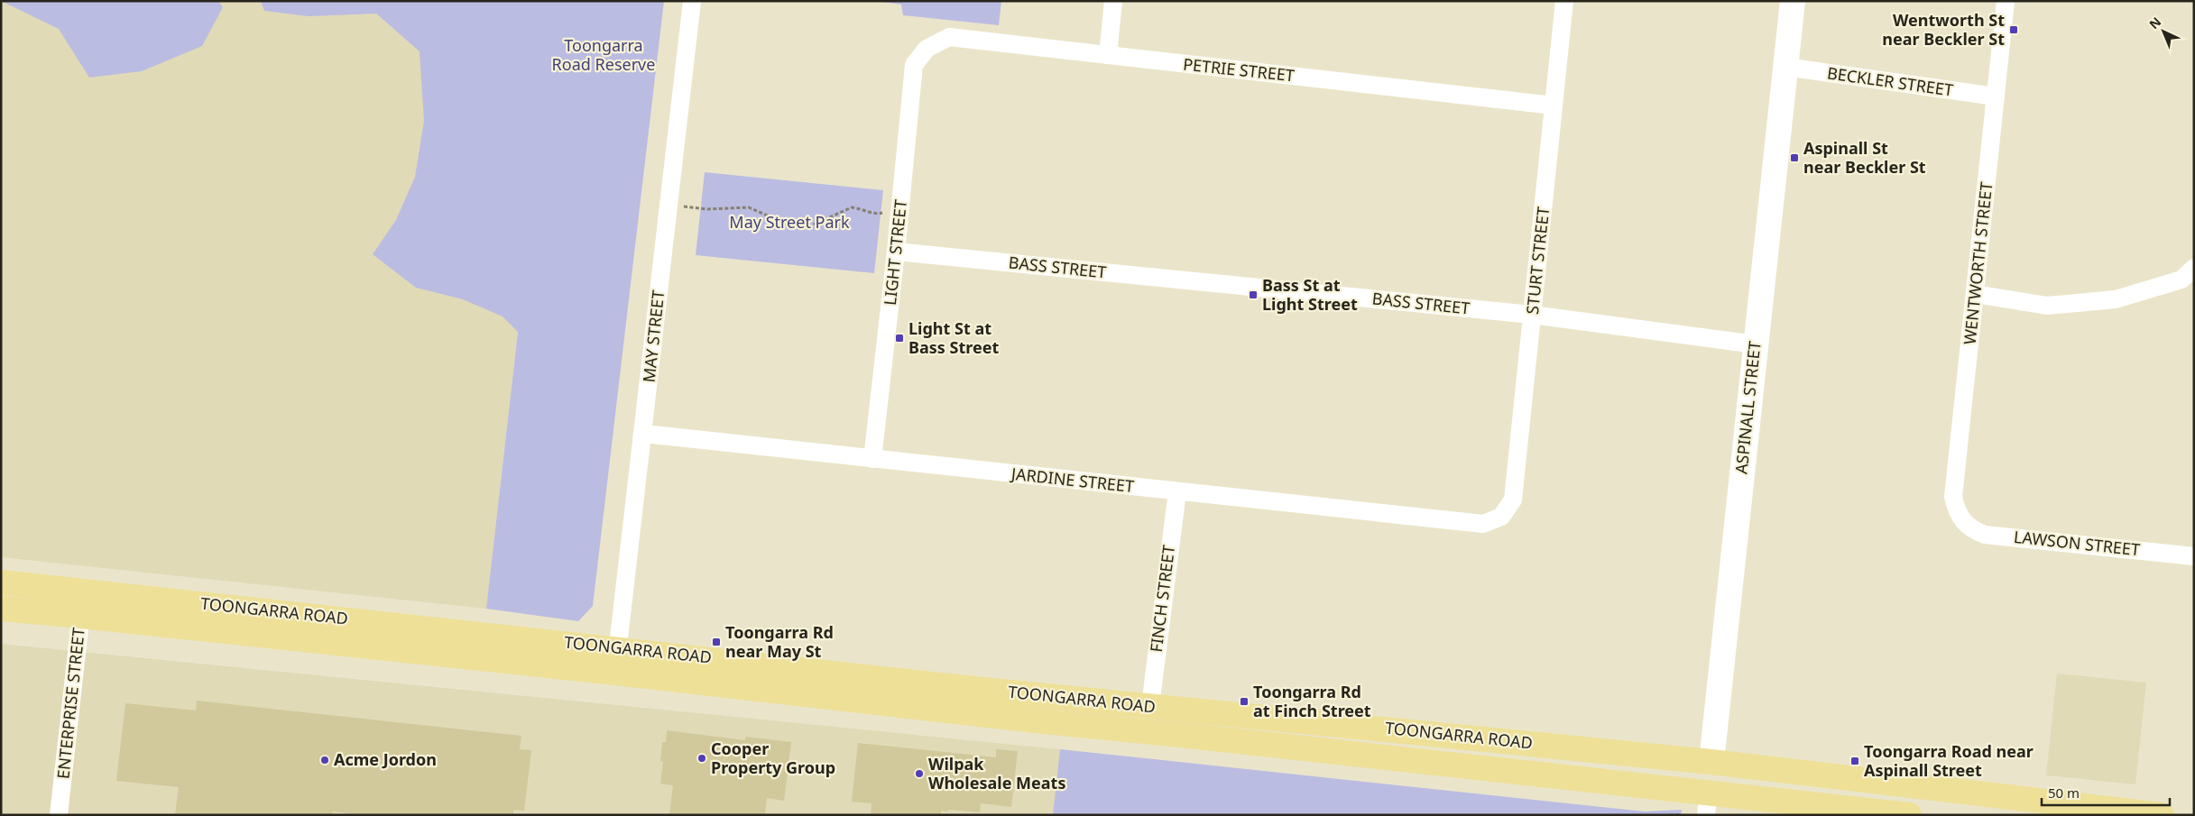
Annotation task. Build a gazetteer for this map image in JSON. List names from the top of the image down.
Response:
{
  "streets": {
    "main road": ["ASPINALL STREET", "TOONGARRA ROAD"],
    "street": [
      "PETRIE STREET",
      "BECKLER STREET",
      "LIGHT STREET",
      "STURT STREET",
      "WENTWORTH STREET",
      "BASS STREET",
      "MAY STREET",
      "JARDINE STREET",
      "LAWSON STREET",
      "FINCH STREET",
      "ENTERPRISE STREET"
    ]
  },
  "crossings": [
    ["PETRIE STREET", "LIGHT STREET"],
    ["PETRIE STREET", "STURT STREET"],
    ["BECKLER STREET", "WENTWORTH STREET"],
    ["BECKLER STREET", "ASPINALL STREET"],
    ["LIGHT STREET", "BASS STREET"],
    ["LIGHT STREET", "JARDINE STREET"],
    ["STURT STREET", "BASS STREET"],
    ["STURT STREET", "JARDINE STREET"],
    ["WENTWORTH STREET", "LAWSON STREET"],
    ["BASS STREET", "ASPINALL STREET"],
    ["MAY STREET", "JARDINE STREET"],
    ["MAY STREET", "TOONGARRA ROAD"],
    ["ASPINALL STREET", "TOONGARRA ROAD"],
    ["JARDINE STREET", "FINCH STREET"],
    ["FINCH STREET", "TOONGARRA ROAD"],
    ["TOONGARRA ROAD", "ENTERPRISE STREET"]
  ],
  "parks": ["Toongarra Road Reserve", "May Street Park"],
  "places": {
    "transit": [
      "Wentworth St near Beckler St",
      "Aspinall St near Beckler St",
      "Bass St at Light Street",
      "Light St at Bass Street",
      "Toongarra Rd near May St",
      "Toongarra Rd at Finch Street",
      "Toongarra Road near Aspinall Street"
    ],
    "other": ["Cooper Property Group", "Acme Jordon", "Wilpak Wholesale Meats"]
  },
  "scale_bar": "50 m",
  "north": "top left"
}
